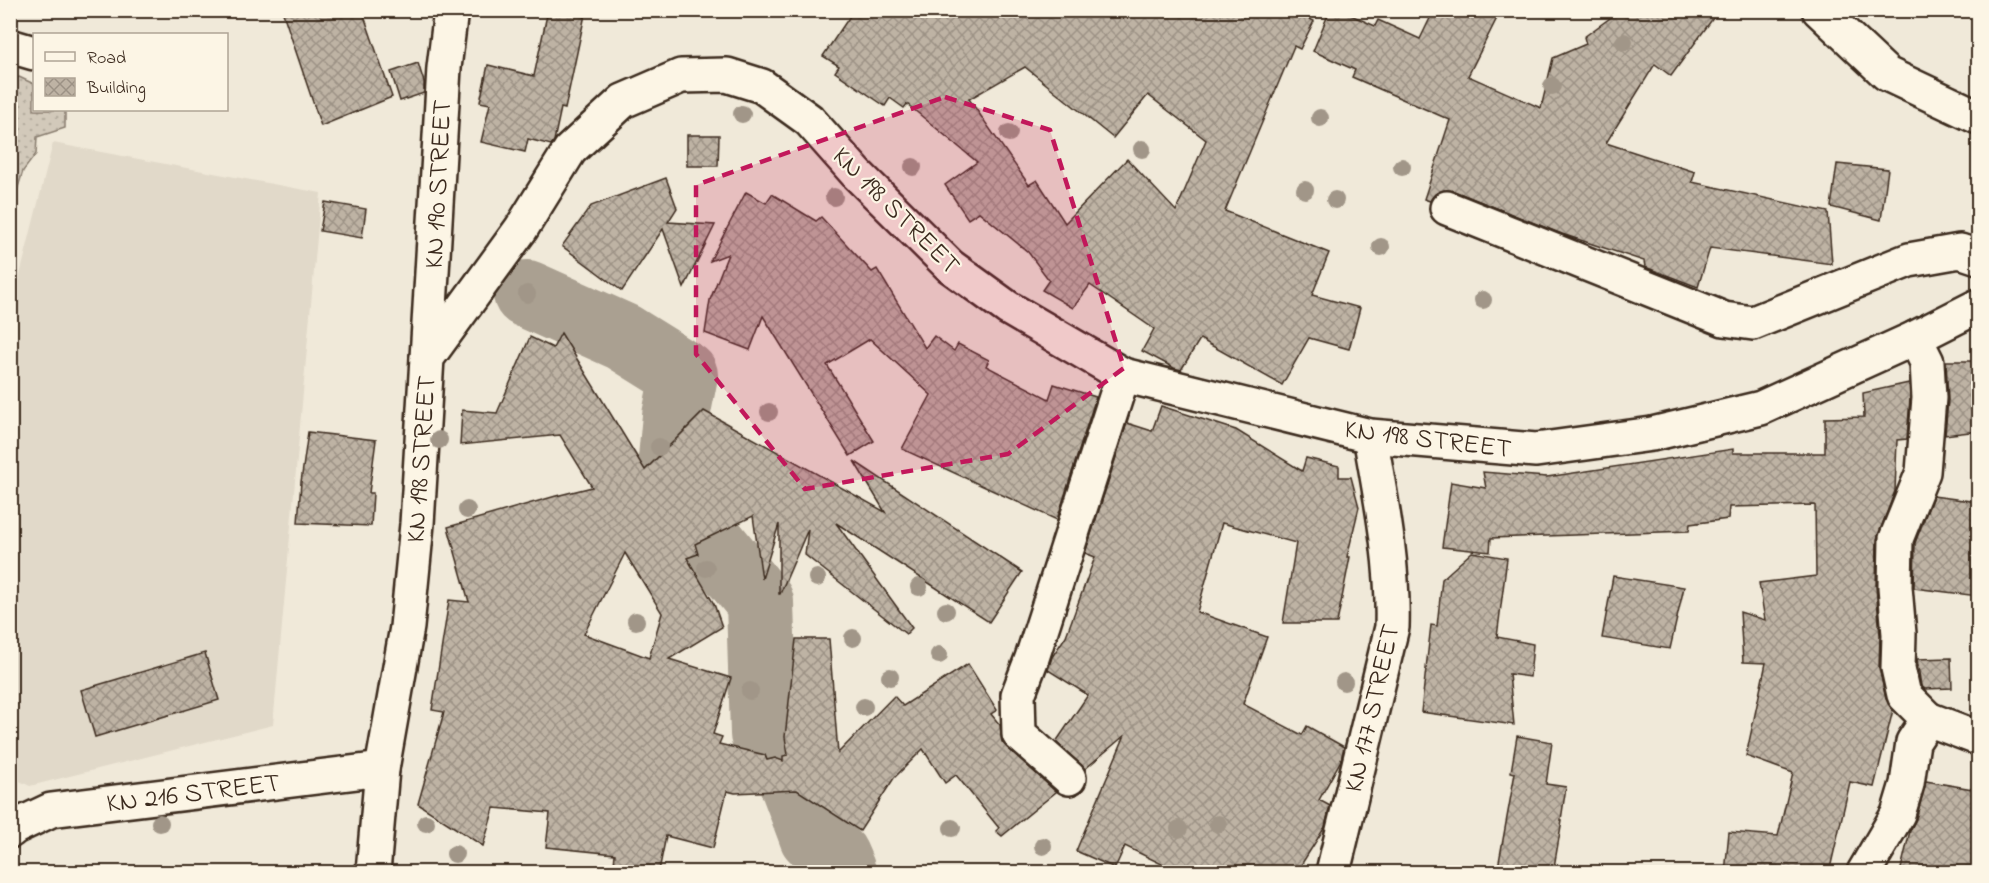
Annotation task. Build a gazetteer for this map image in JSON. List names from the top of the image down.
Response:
{
  "streets": {
    "street": [
      "KN 190 STREET",
      "KN 198 STREET",
      "KN 177 STREET",
      "KN 216 STREET"
    ]
  },
  "crossings": [
    ["KN 190 STREET", "KN 198 STREET"],
    ["KN 198 STREET", "KN 177 STREET"],
    ["KN 198 STREET", "KN 216 STREET"]
  ],
  "legend": ["Road", "Building"]
}
